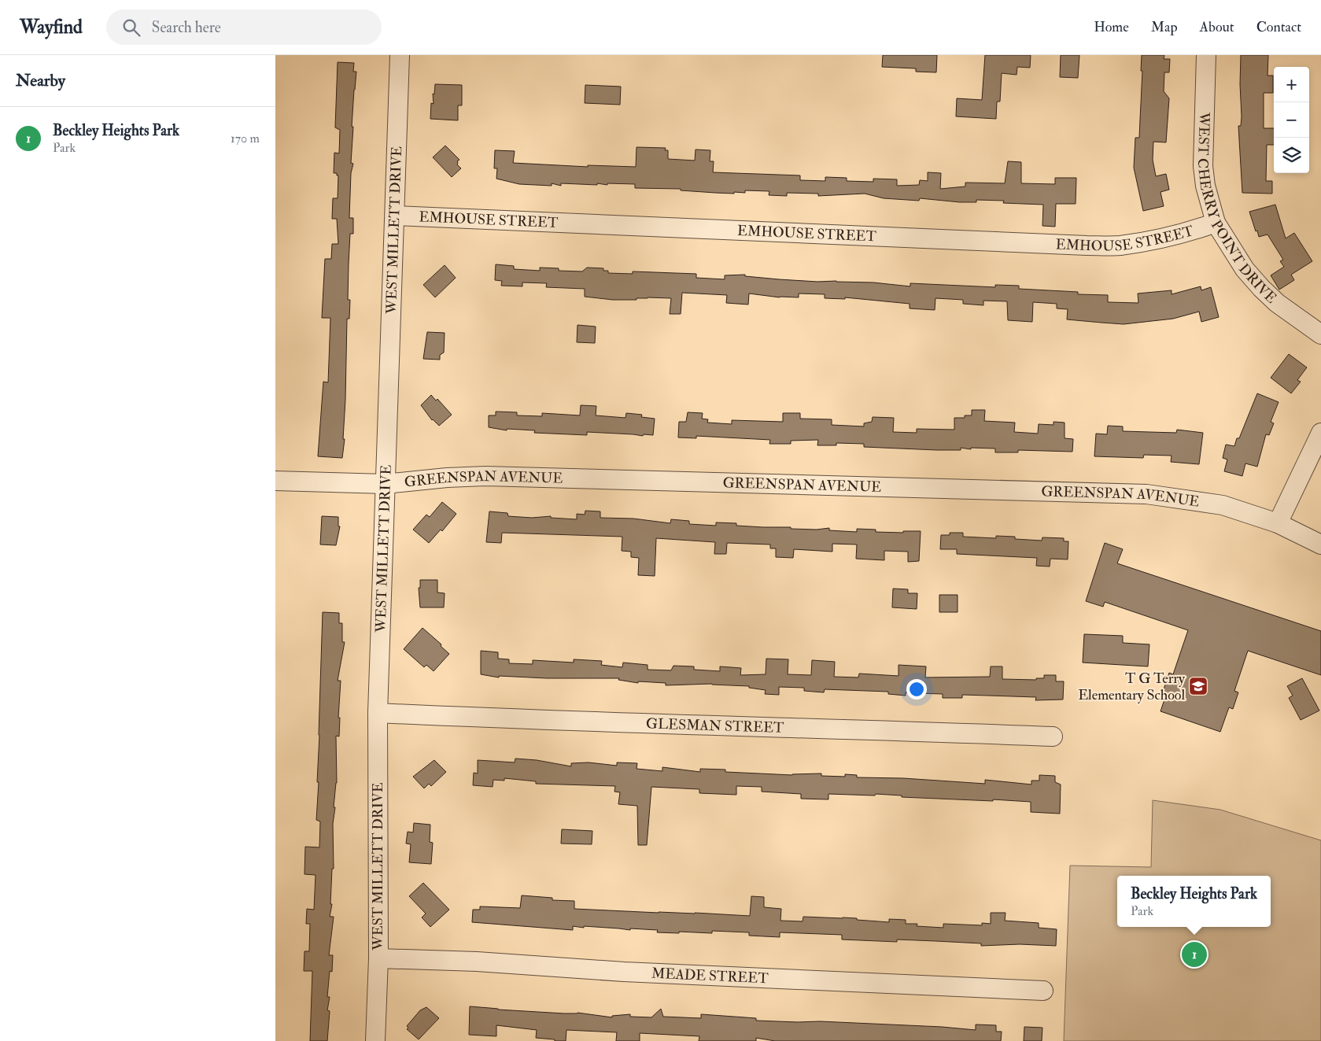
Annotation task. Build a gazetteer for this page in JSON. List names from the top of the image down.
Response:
{
  "streets": {
    "street": [
      "WEST CHERRY POINT DRIVE",
      "EMHOUSE STREET",
      "WEST MILLETT DRIVE",
      "GREENSPAN AVENUE",
      "GLESMAN STREET",
      "MEADE STREET"
    ]
  },
  "crossings": [
    ["WEST CHERRY POINT DRIVE", "EMHOUSE STREET"],
    ["EMHOUSE STREET", "WEST MILLETT DRIVE"],
    ["WEST MILLETT DRIVE", "GREENSPAN AVENUE"],
    ["WEST MILLETT DRIVE", "GLESMAN STREET"],
    ["WEST MILLETT DRIVE", "MEADE STREET"]
  ],
  "places": {
    "school or university": ["T G Terry Elementary School"]
  },
  "page": {
    "header": "Wayfind",
    "search": "Search here",
    "nav": [
      "Home",
      "Map",
      "About",
      "Contact"
    ],
    "heading": "Nearby",
    "map_buttons": ["+", "−"],
    "list": [
      {
        "mark": "1",
        "name": "Beckley Heights Park",
        "note": "Park",
        "value": "170 m"
      }
    ],
    "popup": ["Beckley Heights Park", "Park"],
    "pins": "1"
  }
}
